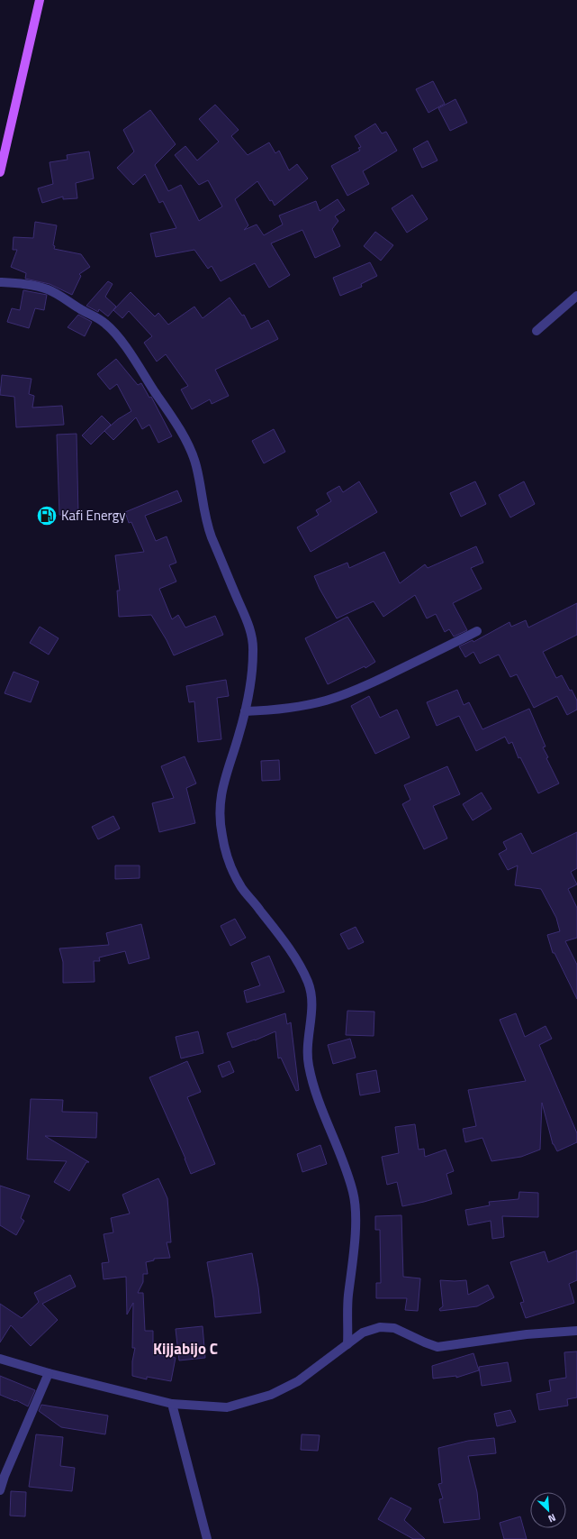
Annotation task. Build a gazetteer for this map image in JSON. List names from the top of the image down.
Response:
{
  "districts": ["Kijjabijo C"],
  "places": {
    "fuel station": ["Kafi Energy"]
  },
  "north": "bottom right"
}
